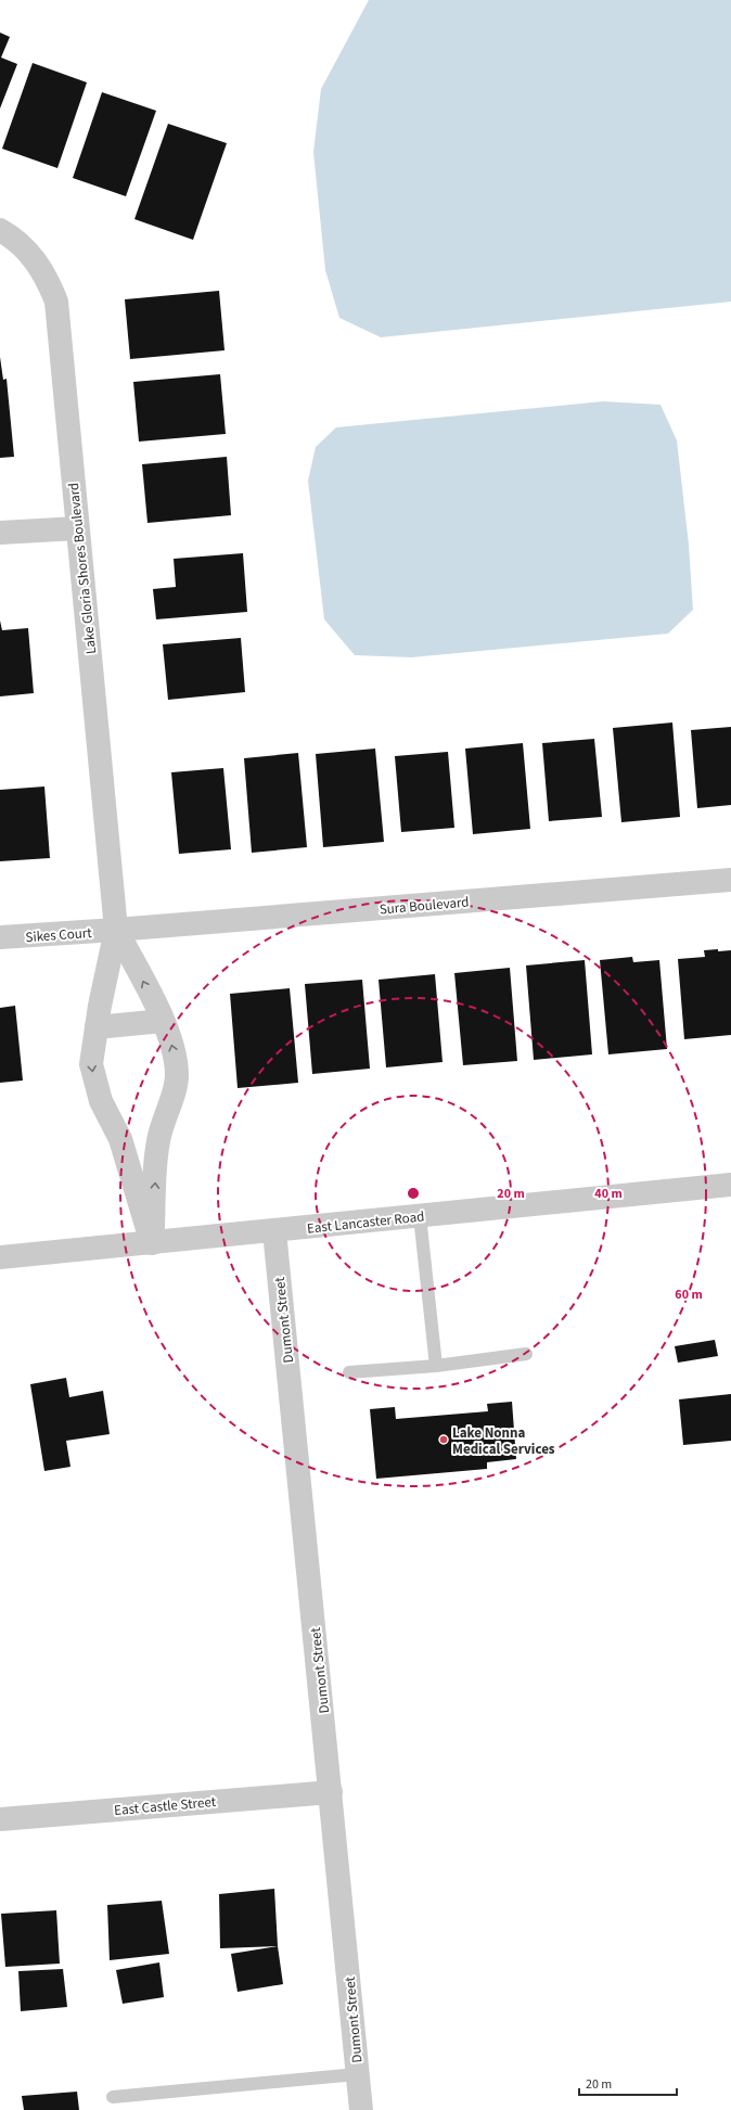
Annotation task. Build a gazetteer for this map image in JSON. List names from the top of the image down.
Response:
{
  "streets": {
    "street": [
      "Lake Gloria Shores Boulevard",
      "Sura Boulevard",
      "Sikes Court",
      "East Lancaster Road",
      "Dumont Street",
      "East Castle Street"
    ]
  },
  "crossings": [
    ["Lake Gloria Shores Boulevard", "Sura Boulevard"],
    ["Lake Gloria Shores Boulevard", "Sikes Court"],
    ["Lake Gloria Shores Boulevard", "East Lancaster Road"],
    ["Sura Boulevard", "Sikes Court"],
    ["East Lancaster Road", "Dumont Street"],
    ["Dumont Street", "East Castle Street"]
  ],
  "places": ["Lake Nonna Medical Services"],
  "scale_bar": "20 m",
  "rings": ["20 m", "40 m", "60 m"]
}
